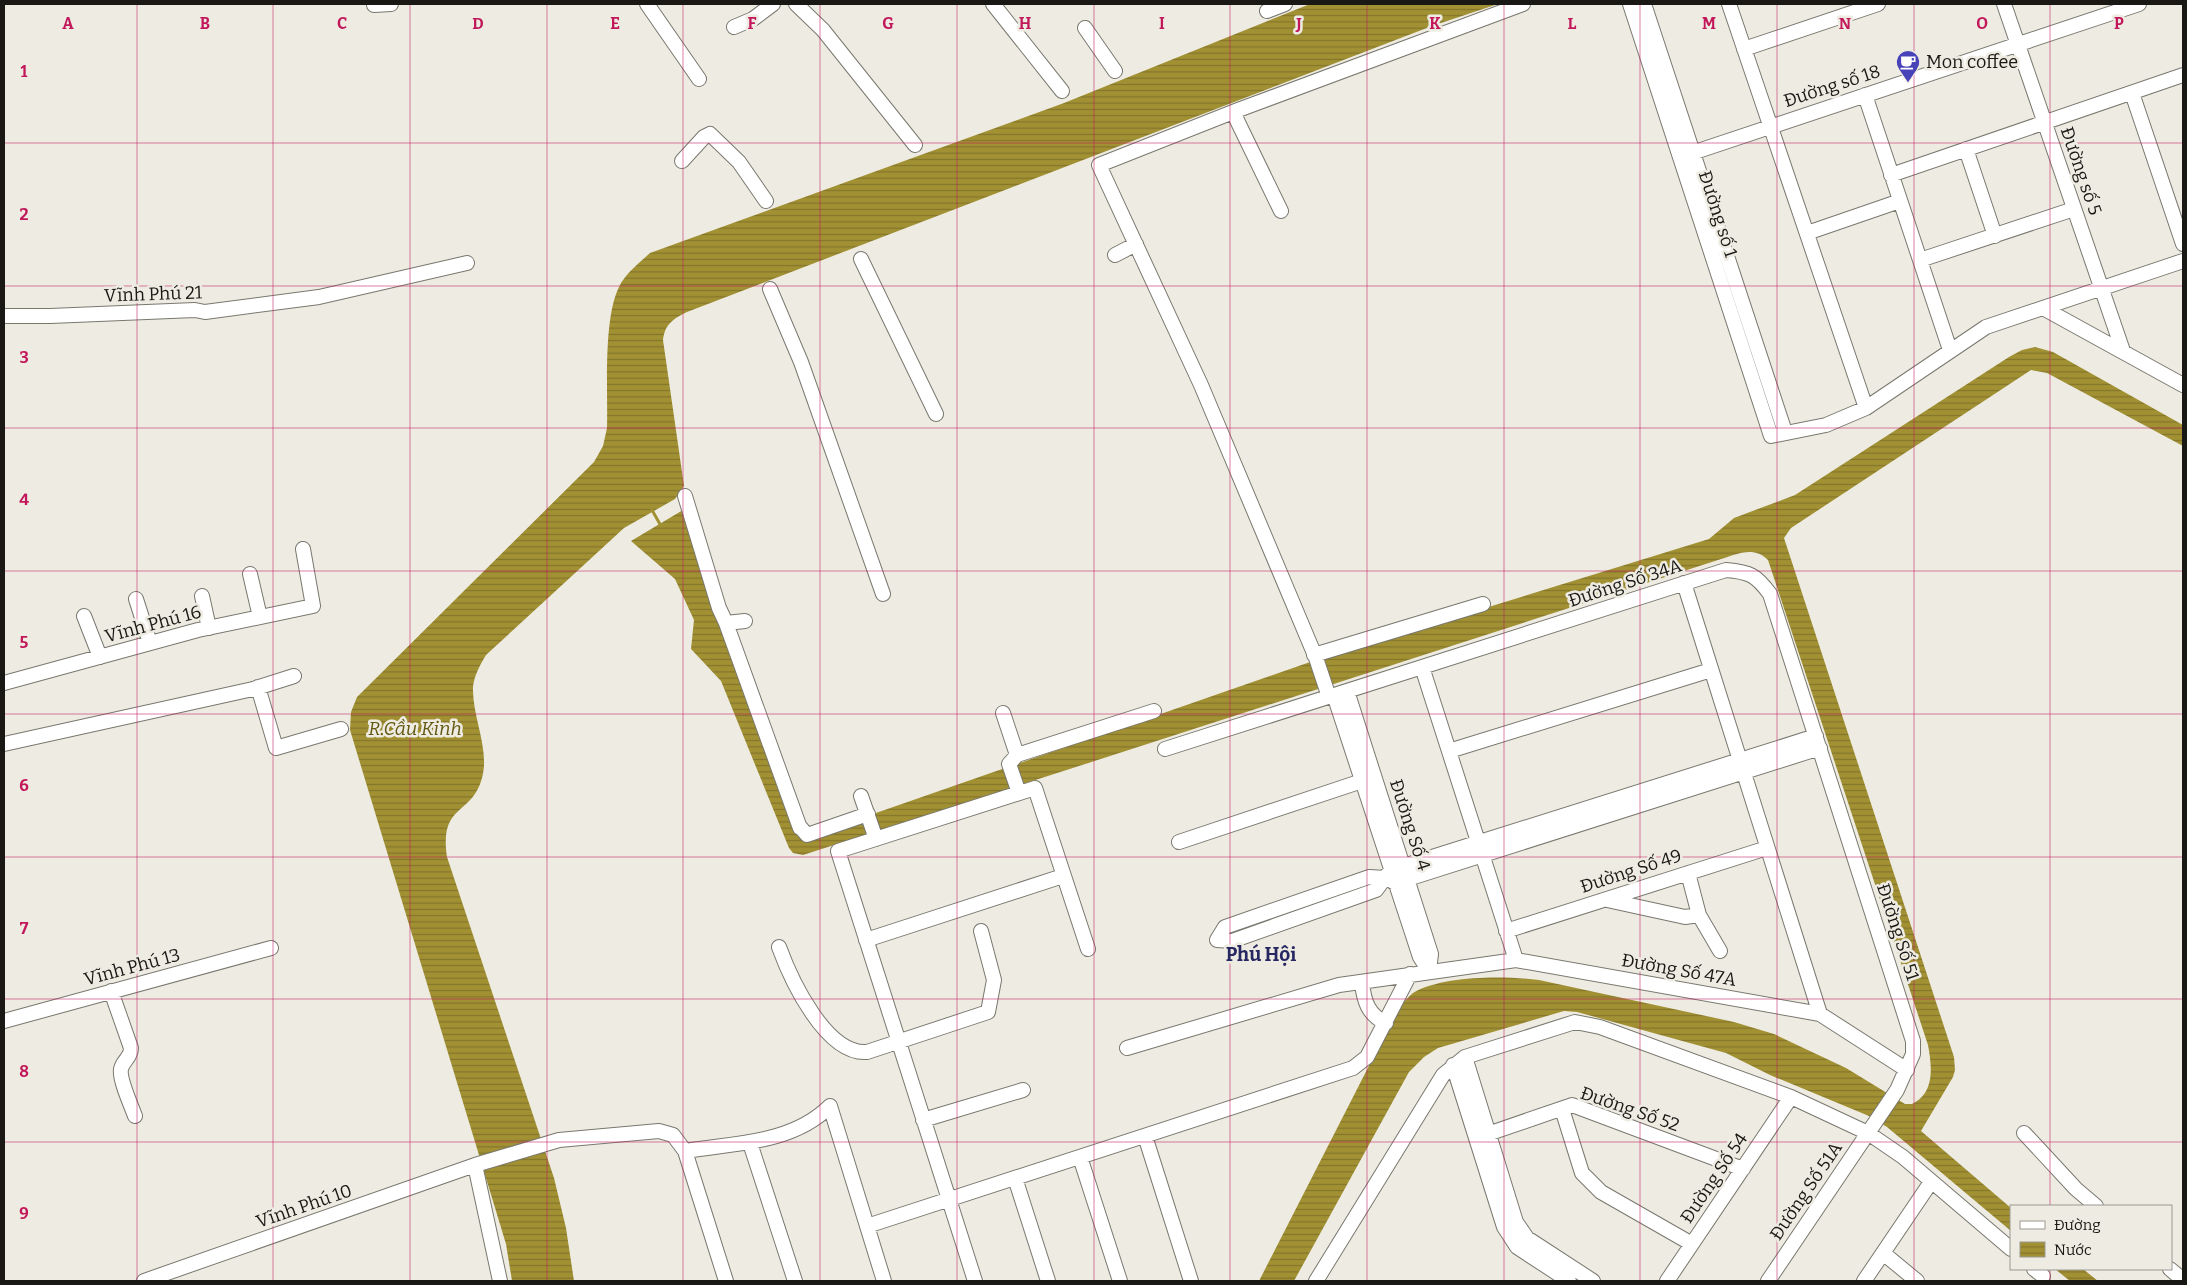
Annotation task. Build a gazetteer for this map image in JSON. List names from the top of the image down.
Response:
{
  "streets": {
    "street": [
      "Đường số 18",
      "Đường số 5",
      "Đường số 1",
      "Vĩnh Phú 21",
      "Đường Số 34A",
      "Vĩnh Phú 16",
      "Đường Số 4",
      "Đường Số 49",
      "Đường Số 51",
      "Vĩnh Phú 13",
      "Đường Số 47A",
      "Đường Số 52",
      "Đường Số 54",
      "Đường Số 51A",
      "Vĩnh Phú 10"
    ]
  },
  "crossings": [
    ["Đường số 18", "Đường số 5"],
    ["Đường số 18", "Đường số 1"],
    ["Đường Số 34A", "Đường Số 4"],
    ["Đường Số 34A", "Đường Số 51"],
    ["Đường Số 4", "Đường Số 47A"],
    ["Đường Số 51", "Đường Số 47A"],
    ["Đường Số 51", "Đường Số 51A"],
    ["Đường Số 52", "Đường Số 54"]
  ],
  "districts": ["Phú Hội"],
  "water": ["R.Cầu Kinh"],
  "places": {
    "cafe": ["Mon coffee"]
  },
  "legend": ["Đường", "Nước"],
  "grid": {
    "columns": [
      "A",
      "B",
      "C",
      "D",
      "E",
      "F",
      "G",
      "H",
      "I",
      "J",
      "K",
      "L",
      "M",
      "N",
      "O",
      "P"
    ],
    "rows": [
      "1",
      "2",
      "3",
      "4",
      "5",
      "6",
      "7",
      "8",
      "9"
    ]
  }
}
